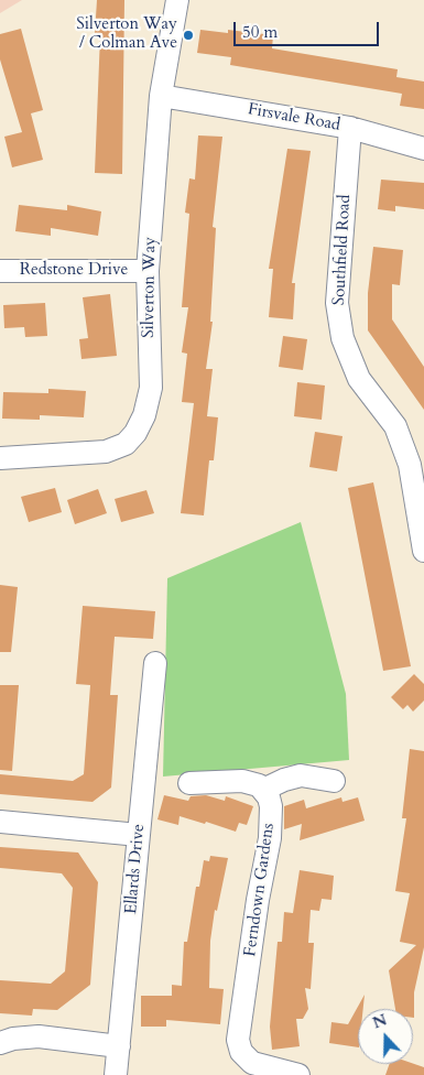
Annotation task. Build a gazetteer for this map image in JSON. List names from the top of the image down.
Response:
{
  "streets": {
    "street": [
      "Firsvale Road",
      "Southfield Road",
      "Redstone Drive",
      "Silverton Way",
      "Ellards Drive",
      "Ferndown Gardens"
    ]
  },
  "crossings": [
    ["Firsvale Road", "Southfield Road"],
    ["Firsvale Road", "Silverton Way"],
    ["Redstone Drive", "Silverton Way"]
  ],
  "places": ["Silverton Way / Colman Ave"],
  "scale_bar": "50 m",
  "north": "top"
}
